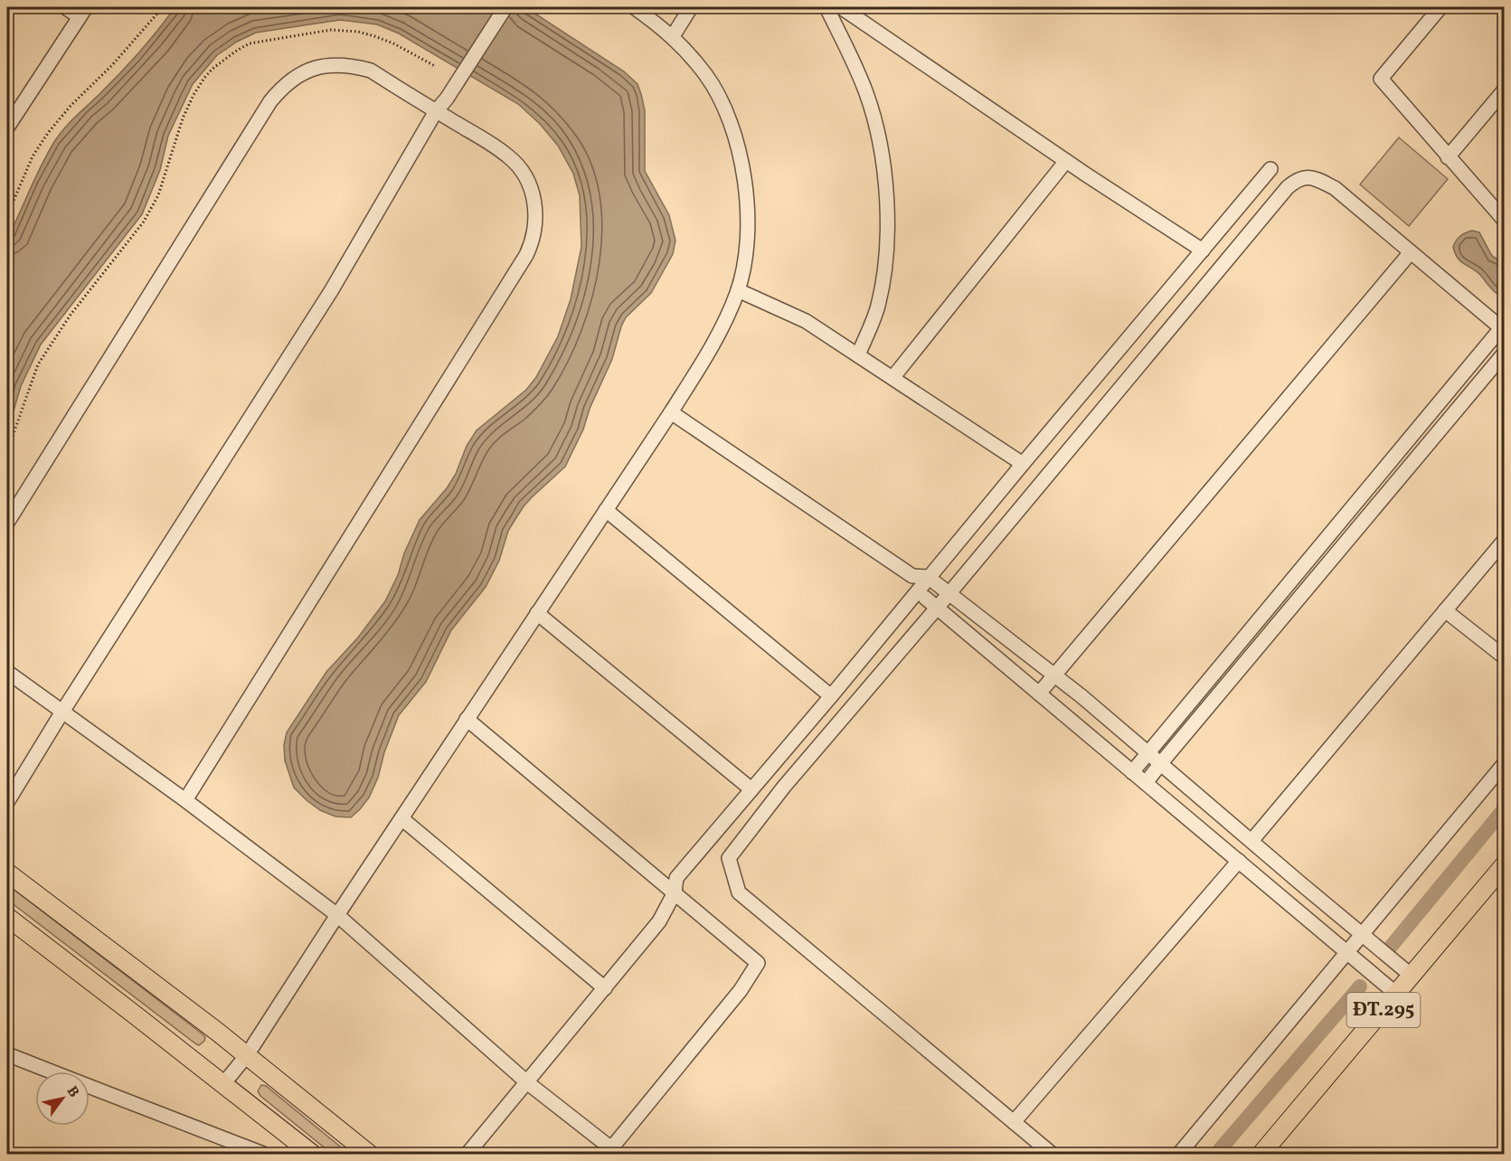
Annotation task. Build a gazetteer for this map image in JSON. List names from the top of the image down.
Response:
{
  "streets": {
    "main road": ["ĐT.295"]
  },
  "north": "top right"
}
